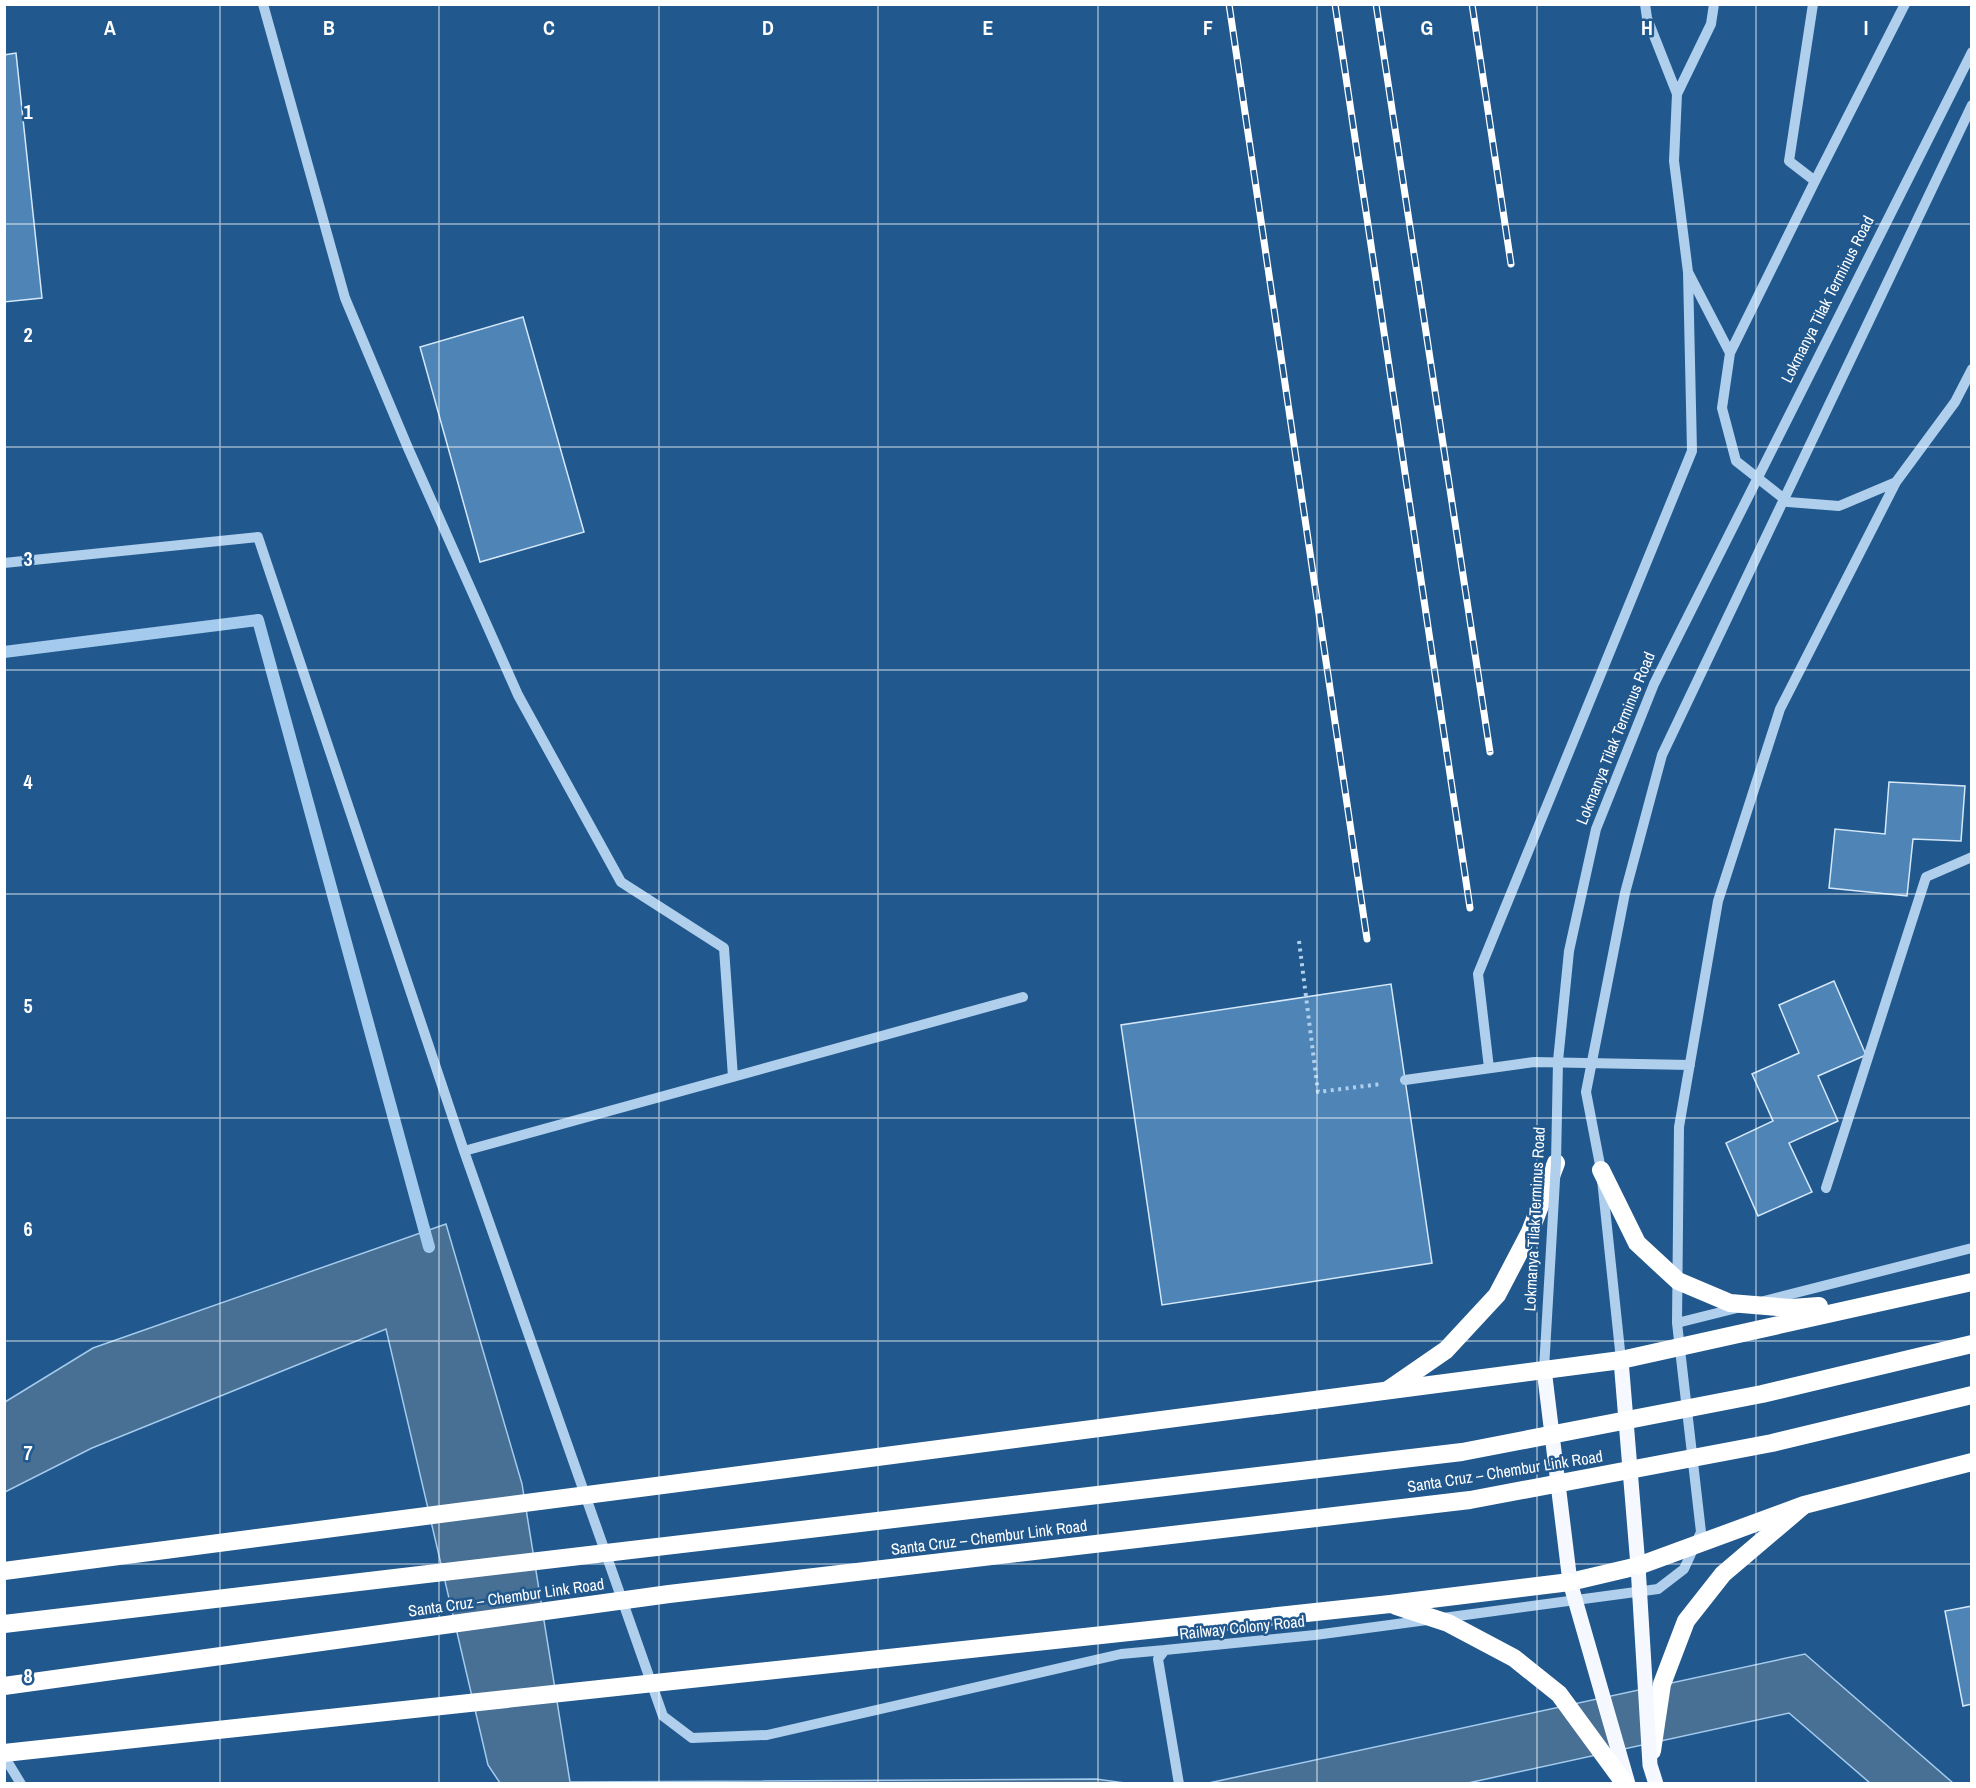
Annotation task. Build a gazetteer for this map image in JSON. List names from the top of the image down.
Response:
{
  "streets": {
    "highway": ["Santa Cruz – Chembur Link Road"],
    "main road": ["Lokmanya Tilak Terminus Road"],
    "street": ["Railway Colony Road"]
  },
  "grid": {
    "columns": [
      "A",
      "B",
      "C",
      "D",
      "E",
      "F",
      "G",
      "H",
      "I"
    ],
    "rows": [
      "1",
      "2",
      "3",
      "4",
      "5",
      "6",
      "7",
      "8"
    ]
  }
}
